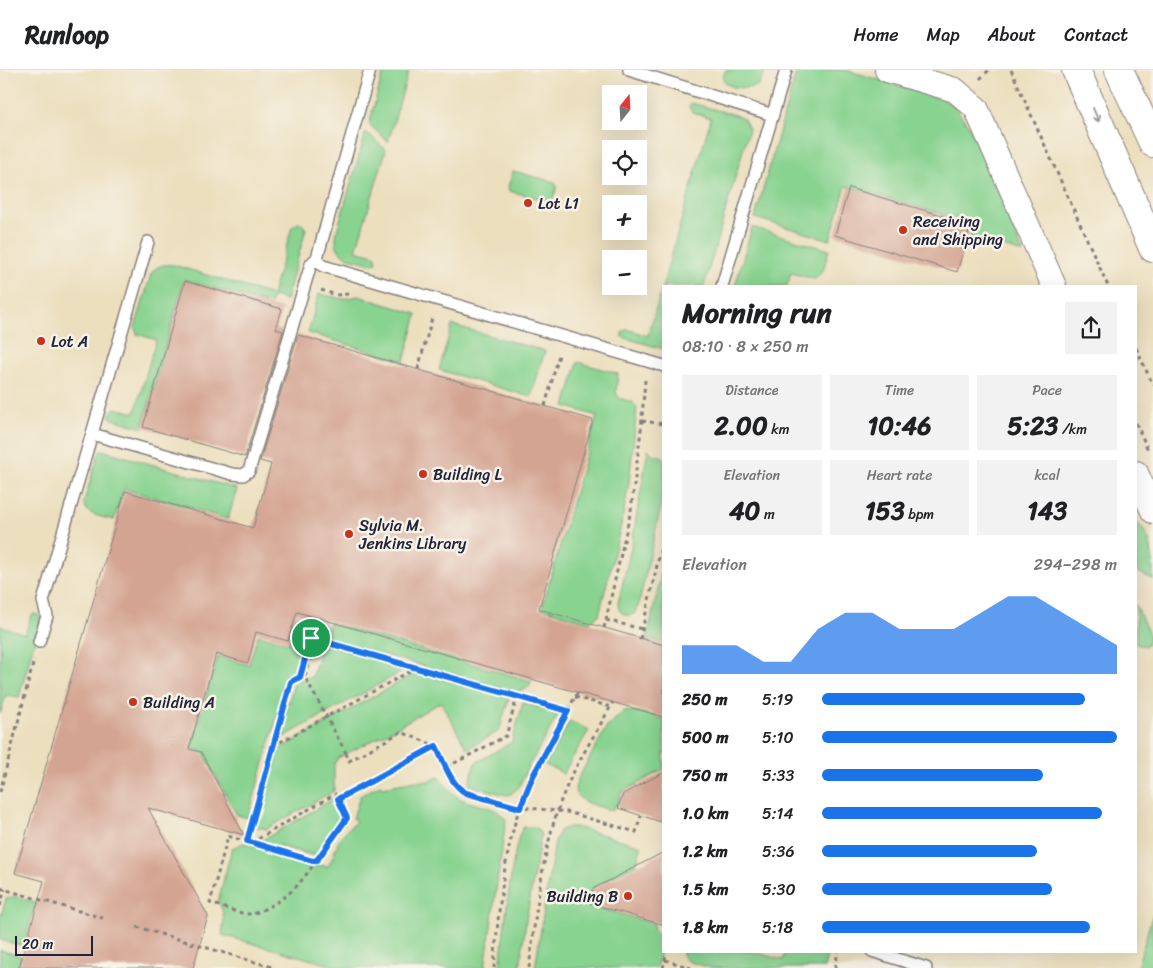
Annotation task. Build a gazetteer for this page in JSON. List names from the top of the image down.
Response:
{
  "places": [
    "Lot L1",
    "Receiving and Shipping",
    "Lot A",
    "Building L",
    "Sylvia M. Jenkins Library",
    "Building A",
    "Building B"
  ],
  "scale_bar": "20 m",
  "north": "top",
  "page": {
    "header": "Runloop",
    "nav": [
      "Home",
      "Map",
      "About",
      "Contact"
    ],
    "map_buttons": ["+", "−"],
    "heading": ["Morning run", "08:10 · 8 × 250 m"],
    "stats": [
      ["Distance", "2.00 km"],
      ["Time", "10:46"],
      ["Pace", "5:23 /km"],
      ["Elevation", "40 m"],
      ["Heart rate", "153 bpm"],
      ["kcal", "143"]
    ],
    "chart": ["Elevation", "294–298 m"],
    "list": [
      {
        "name": "250 m",
        "note": "5:19"
      },
      {
        "name": "500 m",
        "note": "5:10"
      },
      {
        "name": "750 m",
        "note": "5:33"
      },
      {
        "name": "1.0 km",
        "note": "5:14"
      },
      {
        "name": "1.2 km",
        "note": "5:36"
      },
      {
        "name": "1.5 km",
        "note": "5:30"
      },
      {
        "name": "1.8 km",
        "note": "5:18"
      }
    ],
    "scale": "20 m"
  }
}
